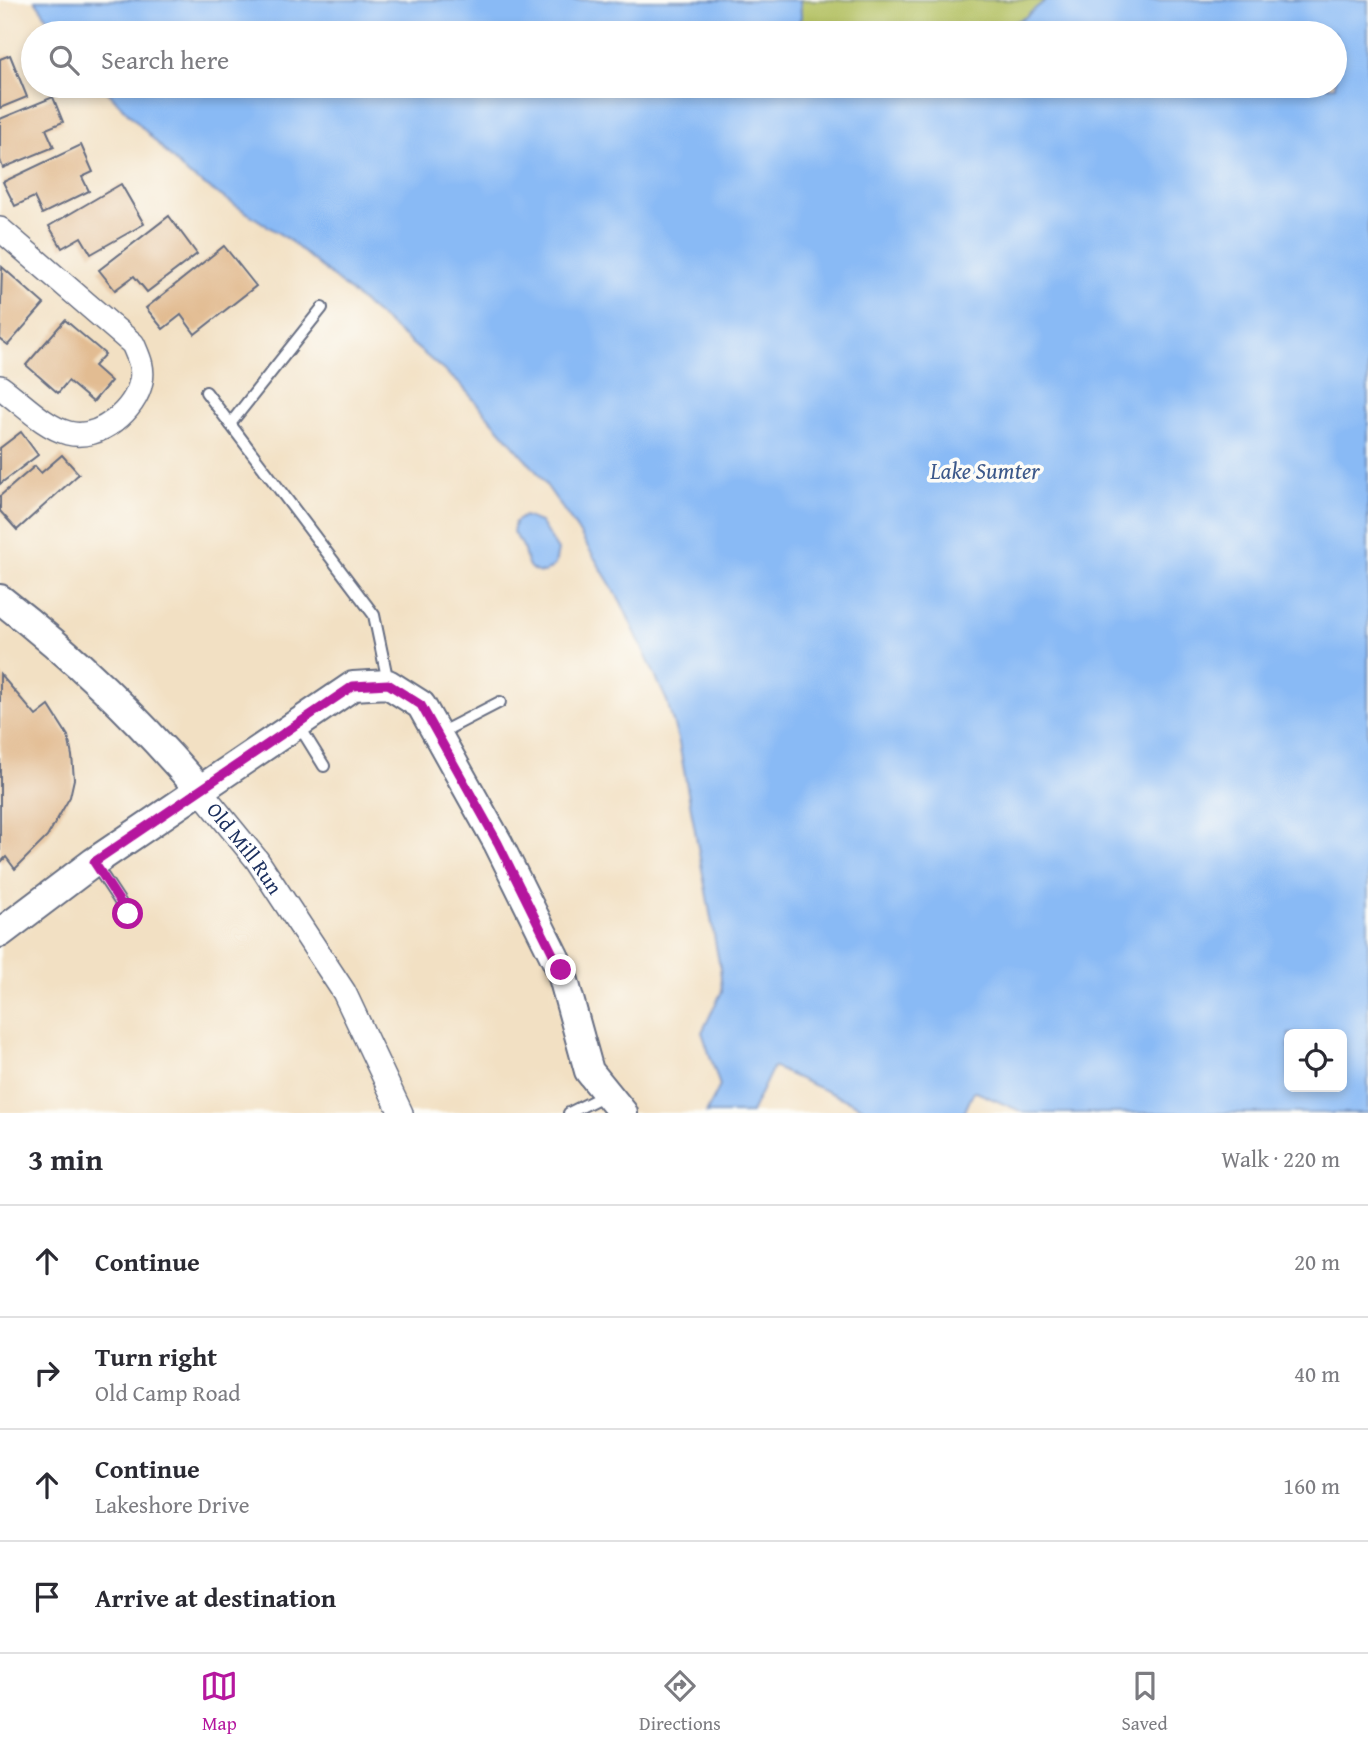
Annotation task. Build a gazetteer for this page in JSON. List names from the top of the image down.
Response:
{
  "streets": {
    "street": ["Old Mill Run"]
  },
  "water": ["Lake Sumter"],
  "page": {
    "search": "Search here",
    "heading": ["3 min", "Walk · 220 m"],
    "list": [
      ["Continue", "20 m"],
      ["Turn right", "Old Camp Road", "40 m"],
      ["Continue", "Lakeshore Drive", "160 m"],
      "Arrive at destination"
    ],
    "nav": ["Map", "Directions", "Saved"]
  }
}
